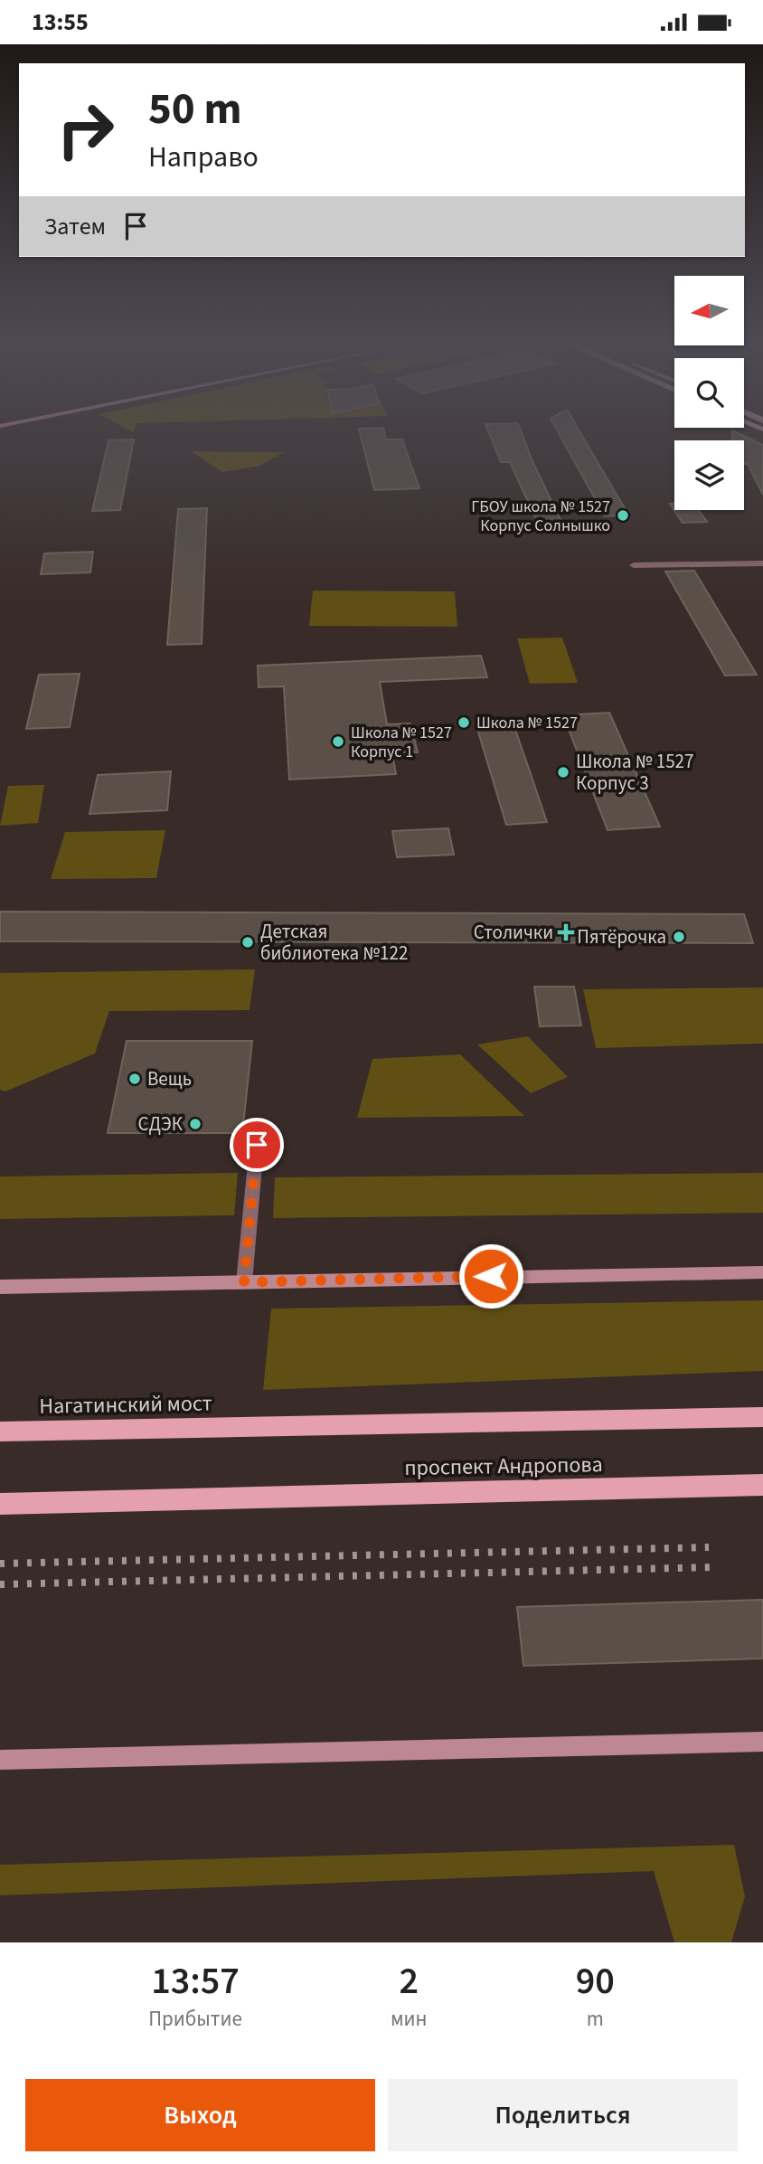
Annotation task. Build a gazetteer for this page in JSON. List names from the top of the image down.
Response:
{
  "streets": {
    "main road": ["Нагатинский мост", "проспект Андропова"]
  },
  "places": {
    "other": [
      "ГБОУ школа № 1527 Корпус Солнышко",
      "Школа № 1527",
      "Школа № 1527 Корпус 1",
      "Школа № 1527 Корпус 3",
      "Пятёрочка",
      "Детская библиотека №122",
      "Вещь",
      "СДЭК"
    ],
    "health": ["Столички"]
  },
  "north": "left",
  "page": {
    "status": "13:55",
    "turn": ["50 m", "Направо"],
    "then": "Затем",
    "eta": [
      "13:57",
      "Прибытие",
      "2",
      "мин",
      "90",
      "m"
    ],
    "buttons": ["Выход", "Поделиться"]
  }
}
